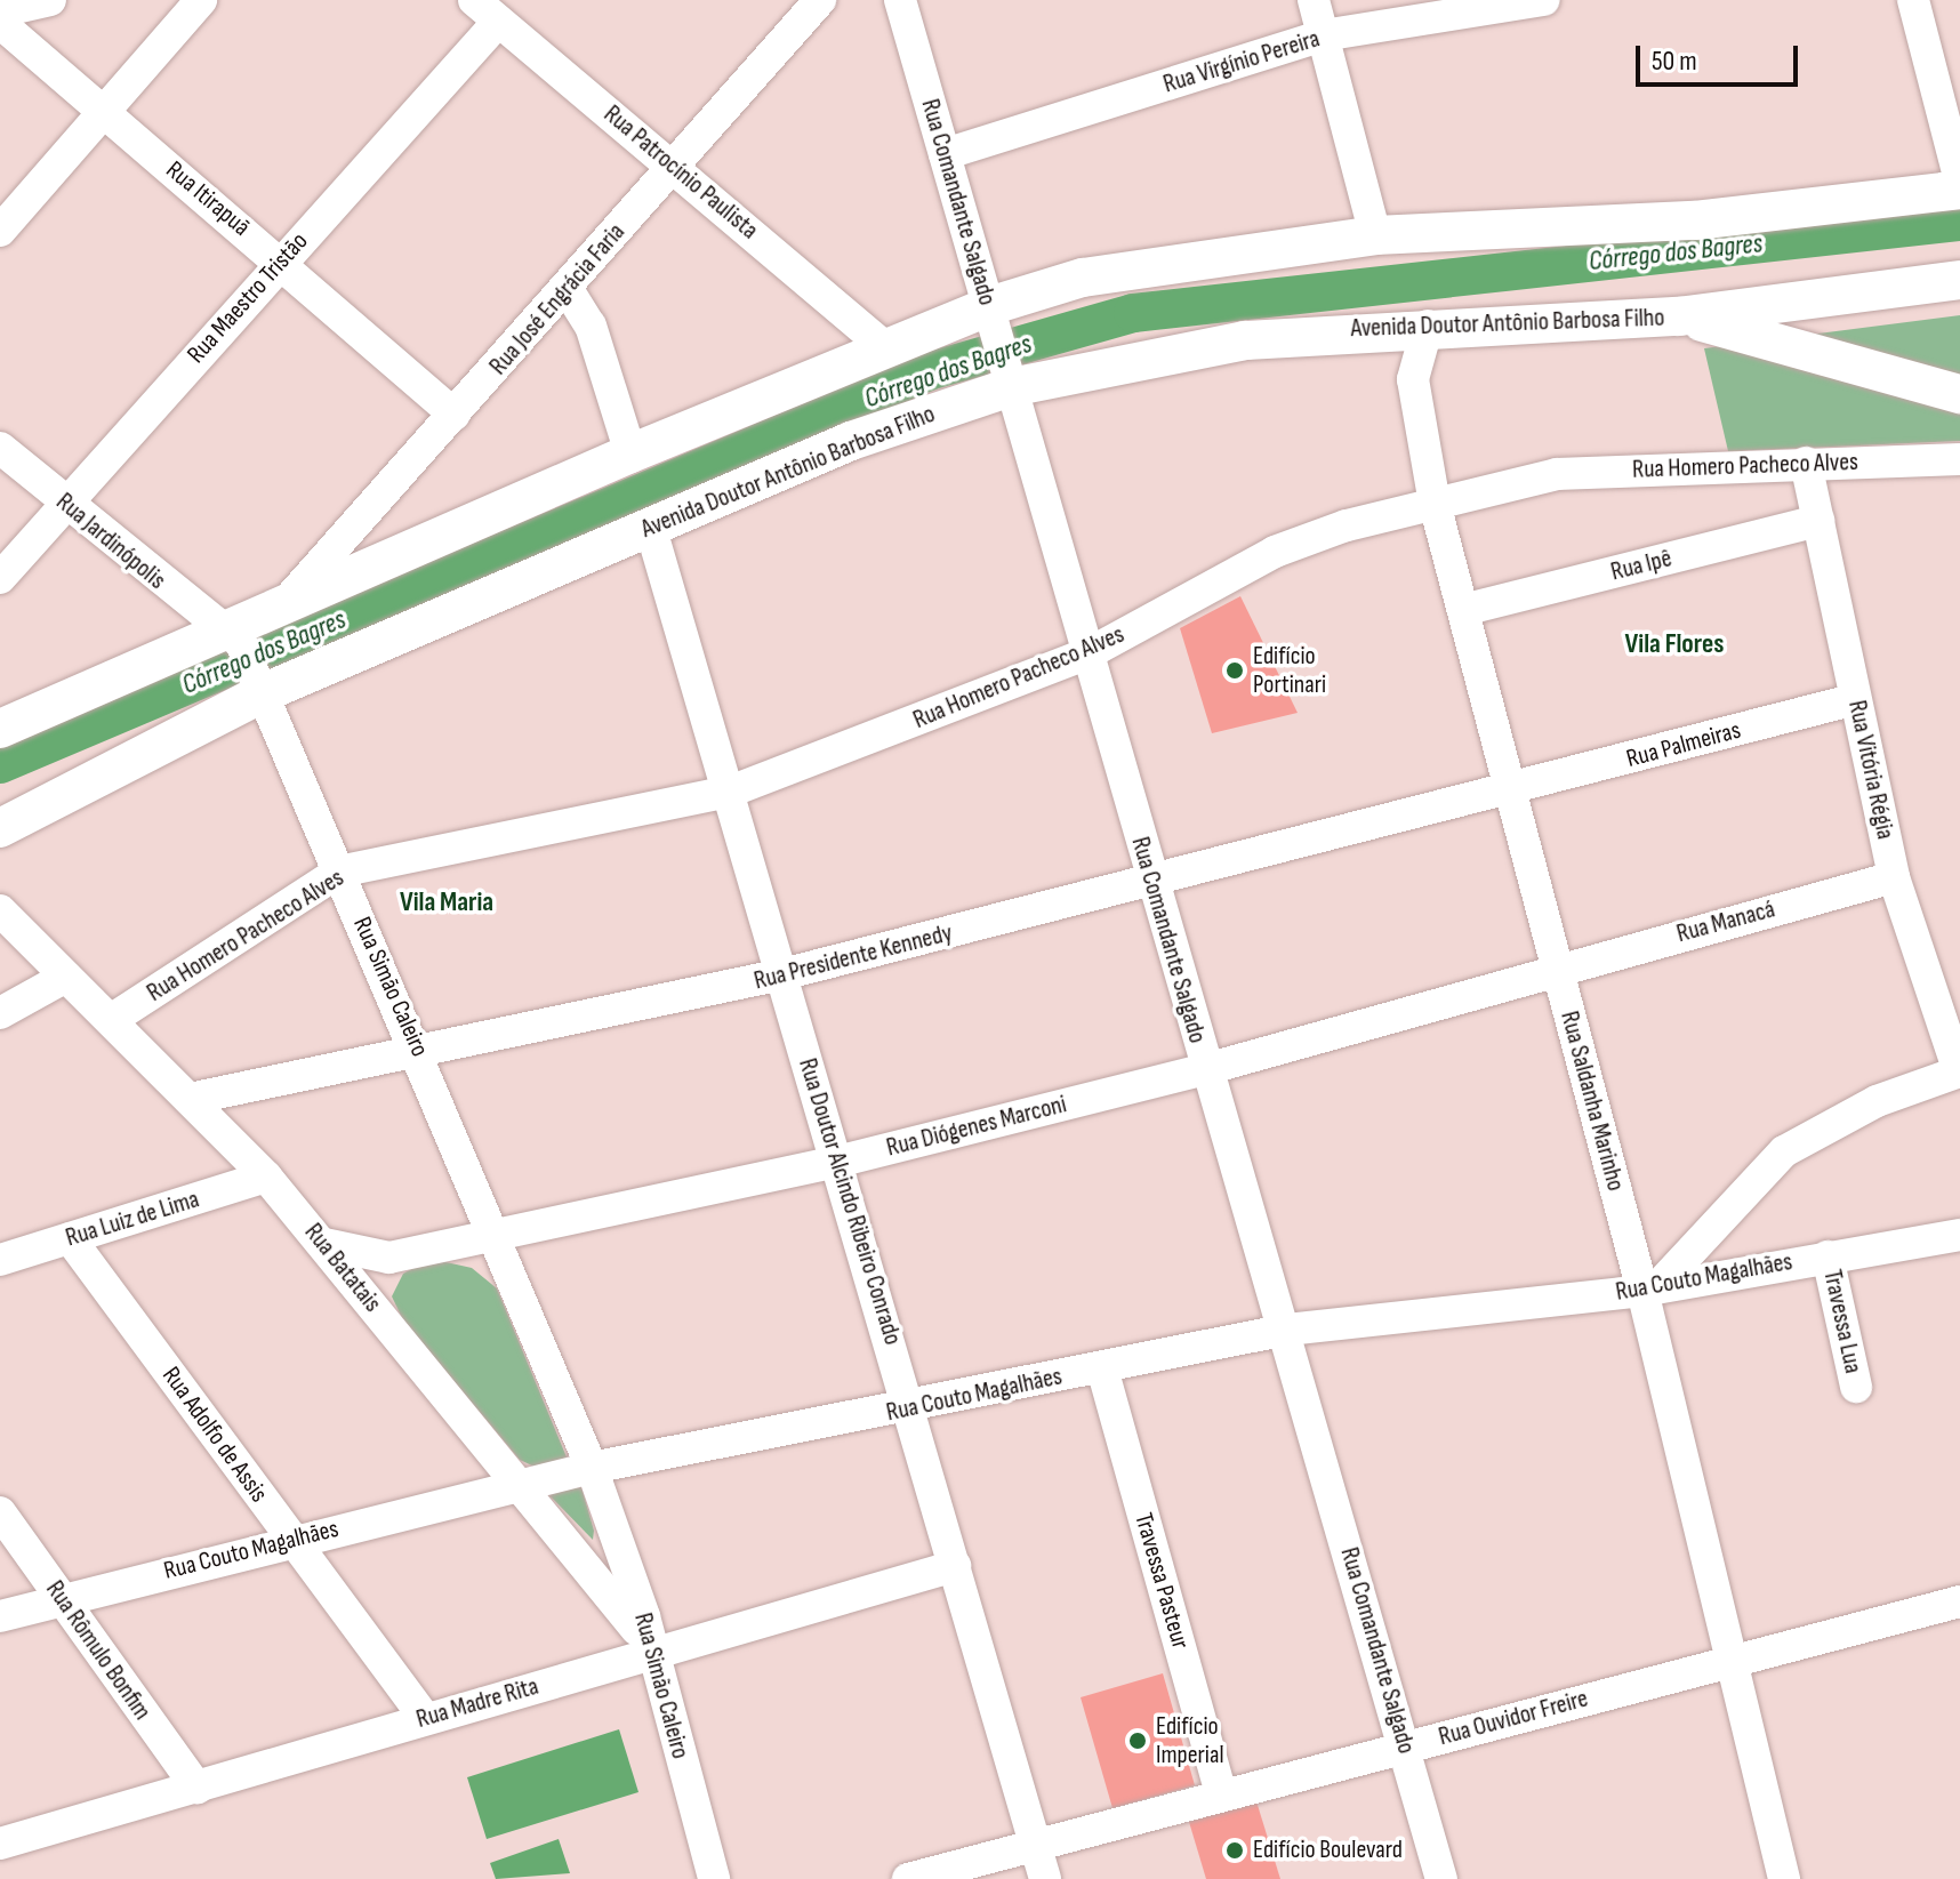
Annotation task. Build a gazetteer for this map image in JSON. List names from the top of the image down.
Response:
{
  "streets": {
    "main road": ["Avenida Doutor Antônio Barbosa Filho"],
    "street": [
      "Rua Virgínio Pereira",
      "Rua Patrocínio Paulista",
      "Rua Itirapuã",
      "Rua Comandante Salgado",
      "Rua Maestro Tristão",
      "Rua José Engrácia Faria",
      "Rua Homero Pacheco Alves",
      "Rua Jardinópolis",
      "Rua Ipê",
      "Rua Palmeiras",
      "Rua Vitória Régia",
      "Rua Manacá",
      "Rua Presidente Kennedy",
      "Rua Simão Caleiro",
      "Rua Saldanha Marinho",
      "Rua Diógenes Marconi",
      "Rua Doutor Alcindo Ribeiro Conrado",
      "Rua Luiz de Lima",
      "Rua Batatais",
      "Rua Couto Magalhães",
      "Travessa Lua",
      "Rua Adolfo de Assis",
      "Travessa Pasteur",
      "Rua Rômulo Bonfim",
      "Rua Madre Rita",
      "Rua Ouvidor Freire"
    ]
  },
  "crossings": [
    ["Rua Virgínio Pereira", "Rua Comandante Salgado"],
    ["Rua Patrocínio Paulista", "Rua Maestro Tristão"],
    ["Rua Patrocínio Paulista", "Rua José Engrácia Faria"],
    ["Rua Itirapuã", "Rua Maestro Tristão"],
    ["Rua Itirapuã", "Rua José Engrácia Faria"],
    ["Rua Comandante Salgado", "Avenida Doutor Antônio Barbosa Filho"],
    ["Rua Comandante Salgado", "Rua Homero Pacheco Alves"],
    ["Rua Comandante Salgado", "Rua Presidente Kennedy"],
    ["Rua Comandante Salgado", "Rua Diógenes Marconi"],
    ["Rua Comandante Salgado", "Rua Couto Magalhães"],
    ["Rua Comandante Salgado", "Rua Ouvidor Freire"],
    ["Rua Maestro Tristão", "Rua Jardinópolis"],
    ["Avenida Doutor Antônio Barbosa Filho", "Rua Simão Caleiro"],
    ["Avenida Doutor Antônio Barbosa Filho", "Rua Saldanha Marinho"],
    ["Avenida Doutor Antônio Barbosa Filho", "Rua Doutor Alcindo Ribeiro Conrado"],
    ["Rua Homero Pacheco Alves", "Rua Vitória Régia"],
    ["Rua Homero Pacheco Alves", "Rua Simão Caleiro"],
    ["Rua Homero Pacheco Alves", "Rua Saldanha Marinho"],
    ["Rua Homero Pacheco Alves", "Rua Doutor Alcindo Ribeiro Conrado"],
    ["Rua Homero Pacheco Alves", "Rua Batatais"],
    ["Rua Jardinópolis", "Rua Simão Caleiro"],
    ["Rua Ipê", "Rua Vitória Régia"],
    ["Rua Ipê", "Rua Saldanha Marinho"],
    ["Rua Palmeiras", "Rua Vitória Régia"],
    ["Rua Palmeiras", "Rua Presidente Kennedy"],
    ["Rua Palmeiras", "Rua Saldanha Marinho"],
    ["Rua Vitória Régia", "Rua Manacá"],
    ["Rua Manacá", "Rua Saldanha Marinho"],
    ["Rua Manacá", "Rua Diógenes Marconi"],
    ["Rua Presidente Kennedy", "Rua Simão Caleiro"],
    ["Rua Presidente Kennedy", "Rua Saldanha Marinho"],
    ["Rua Presidente Kennedy", "Rua Doutor Alcindo Ribeiro Conrado"],
    ["Rua Presidente Kennedy", "Rua Batatais"],
    ["Rua Simão Caleiro", "Rua Diógenes Marconi"],
    ["Rua Simão Caleiro", "Rua Batatais"],
    ["Rua Simão Caleiro", "Rua Couto Magalhães"],
    ["Rua Simão Caleiro", "Rua Madre Rita"],
    ["Rua Saldanha Marinho", "Rua Diógenes Marconi"],
    ["Rua Saldanha Marinho", "Rua Couto Magalhães"],
    ["Rua Saldanha Marinho", "Rua Ouvidor Freire"],
    ["Rua Diógenes Marconi", "Rua Doutor Alcindo Ribeiro Conrado"],
    ["Rua Diógenes Marconi", "Rua Batatais"],
    ["Rua Doutor Alcindo Ribeiro Conrado", "Rua Couto Magalhães"],
    ["Rua Doutor Alcindo Ribeiro Conrado", "Rua Madre Rita"],
    ["Rua Doutor Alcindo Ribeiro Conrado", "Rua Ouvidor Freire"],
    ["Rua Luiz de Lima", "Rua Batatais"],
    ["Rua Luiz de Lima", "Rua Adolfo de Assis"],
    ["Rua Batatais", "Rua Couto Magalhães"],
    ["Rua Batatais", "Rua Madre Rita"],
    ["Rua Couto Magalhães", "Travessa Lua"],
    ["Rua Couto Magalhães", "Rua Adolfo de Assis"],
    ["Rua Couto Magalhães", "Travessa Pasteur"],
    ["Rua Couto Magalhães", "Rua Rômulo Bonfim"],
    ["Rua Adolfo de Assis", "Rua Madre Rita"],
    ["Travessa Pasteur", "Rua Ouvidor Freire"],
    ["Rua Rômulo Bonfim", "Rua Madre Rita"]
  ],
  "districts": ["Vila Flores", "Vila Maria"],
  "water": ["Córrego dos Bagres"],
  "places": ["Edifício Portinari", "Edifício Imperial", "Edifício Boulevard"],
  "scale_bar": "50 m"
}
